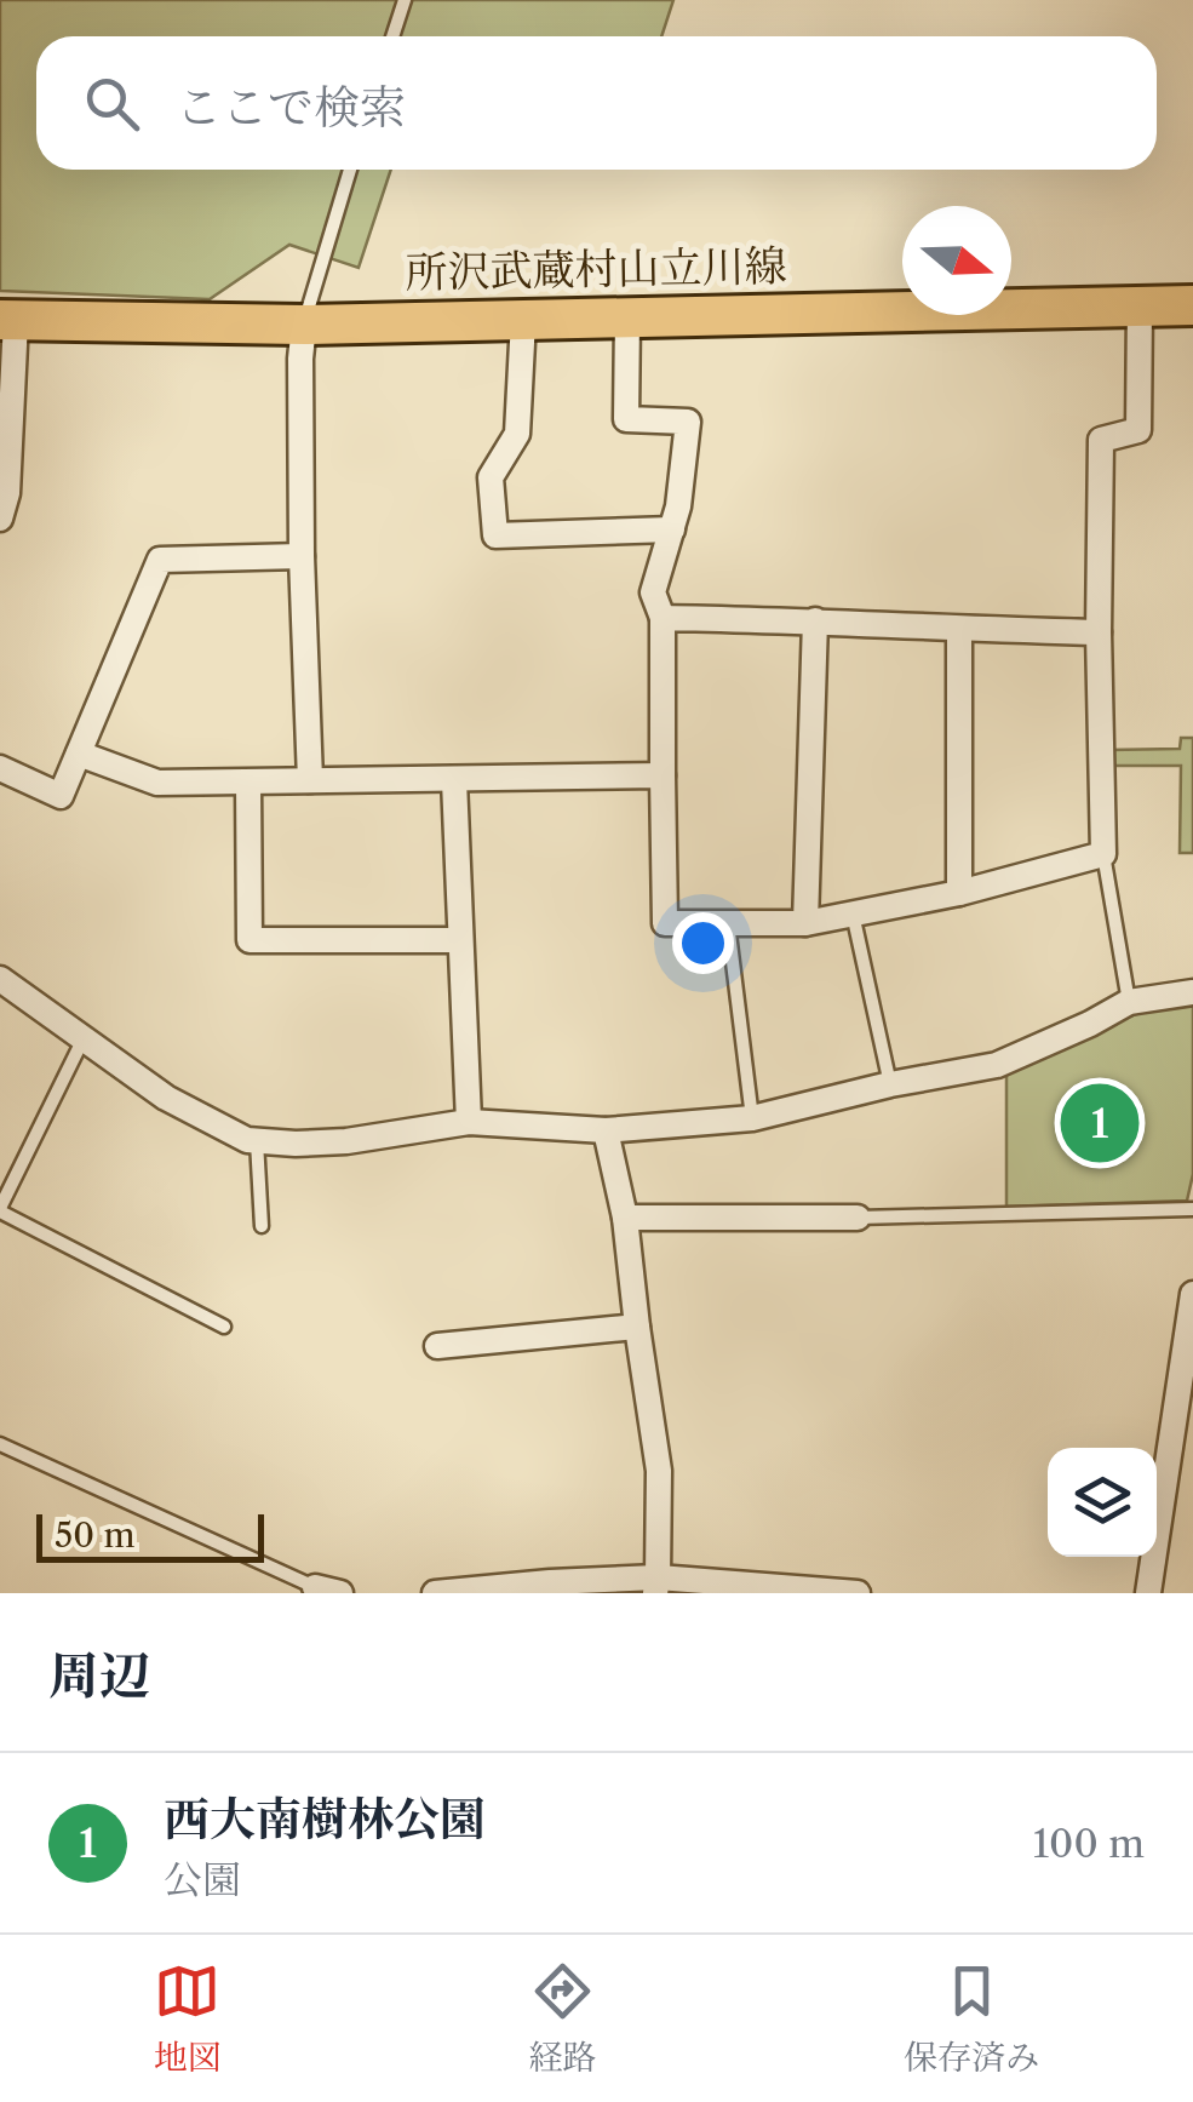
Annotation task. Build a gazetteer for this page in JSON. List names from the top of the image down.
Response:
{
  "streets": {
    "main road": ["所沢武蔵村山立川線"]
  },
  "scale_bar": "50 m",
  "north": "right",
  "page": {
    "search": "ここで検索",
    "pins": "1",
    "scale": "50 m",
    "heading": "周辺",
    "list": [
      {
        "mark": "1",
        "name": "西大南樹林公園",
        "note": "公園",
        "value": "100 m"
      }
    ],
    "nav": ["地図", "経路", "保存済み"]
  }
}
